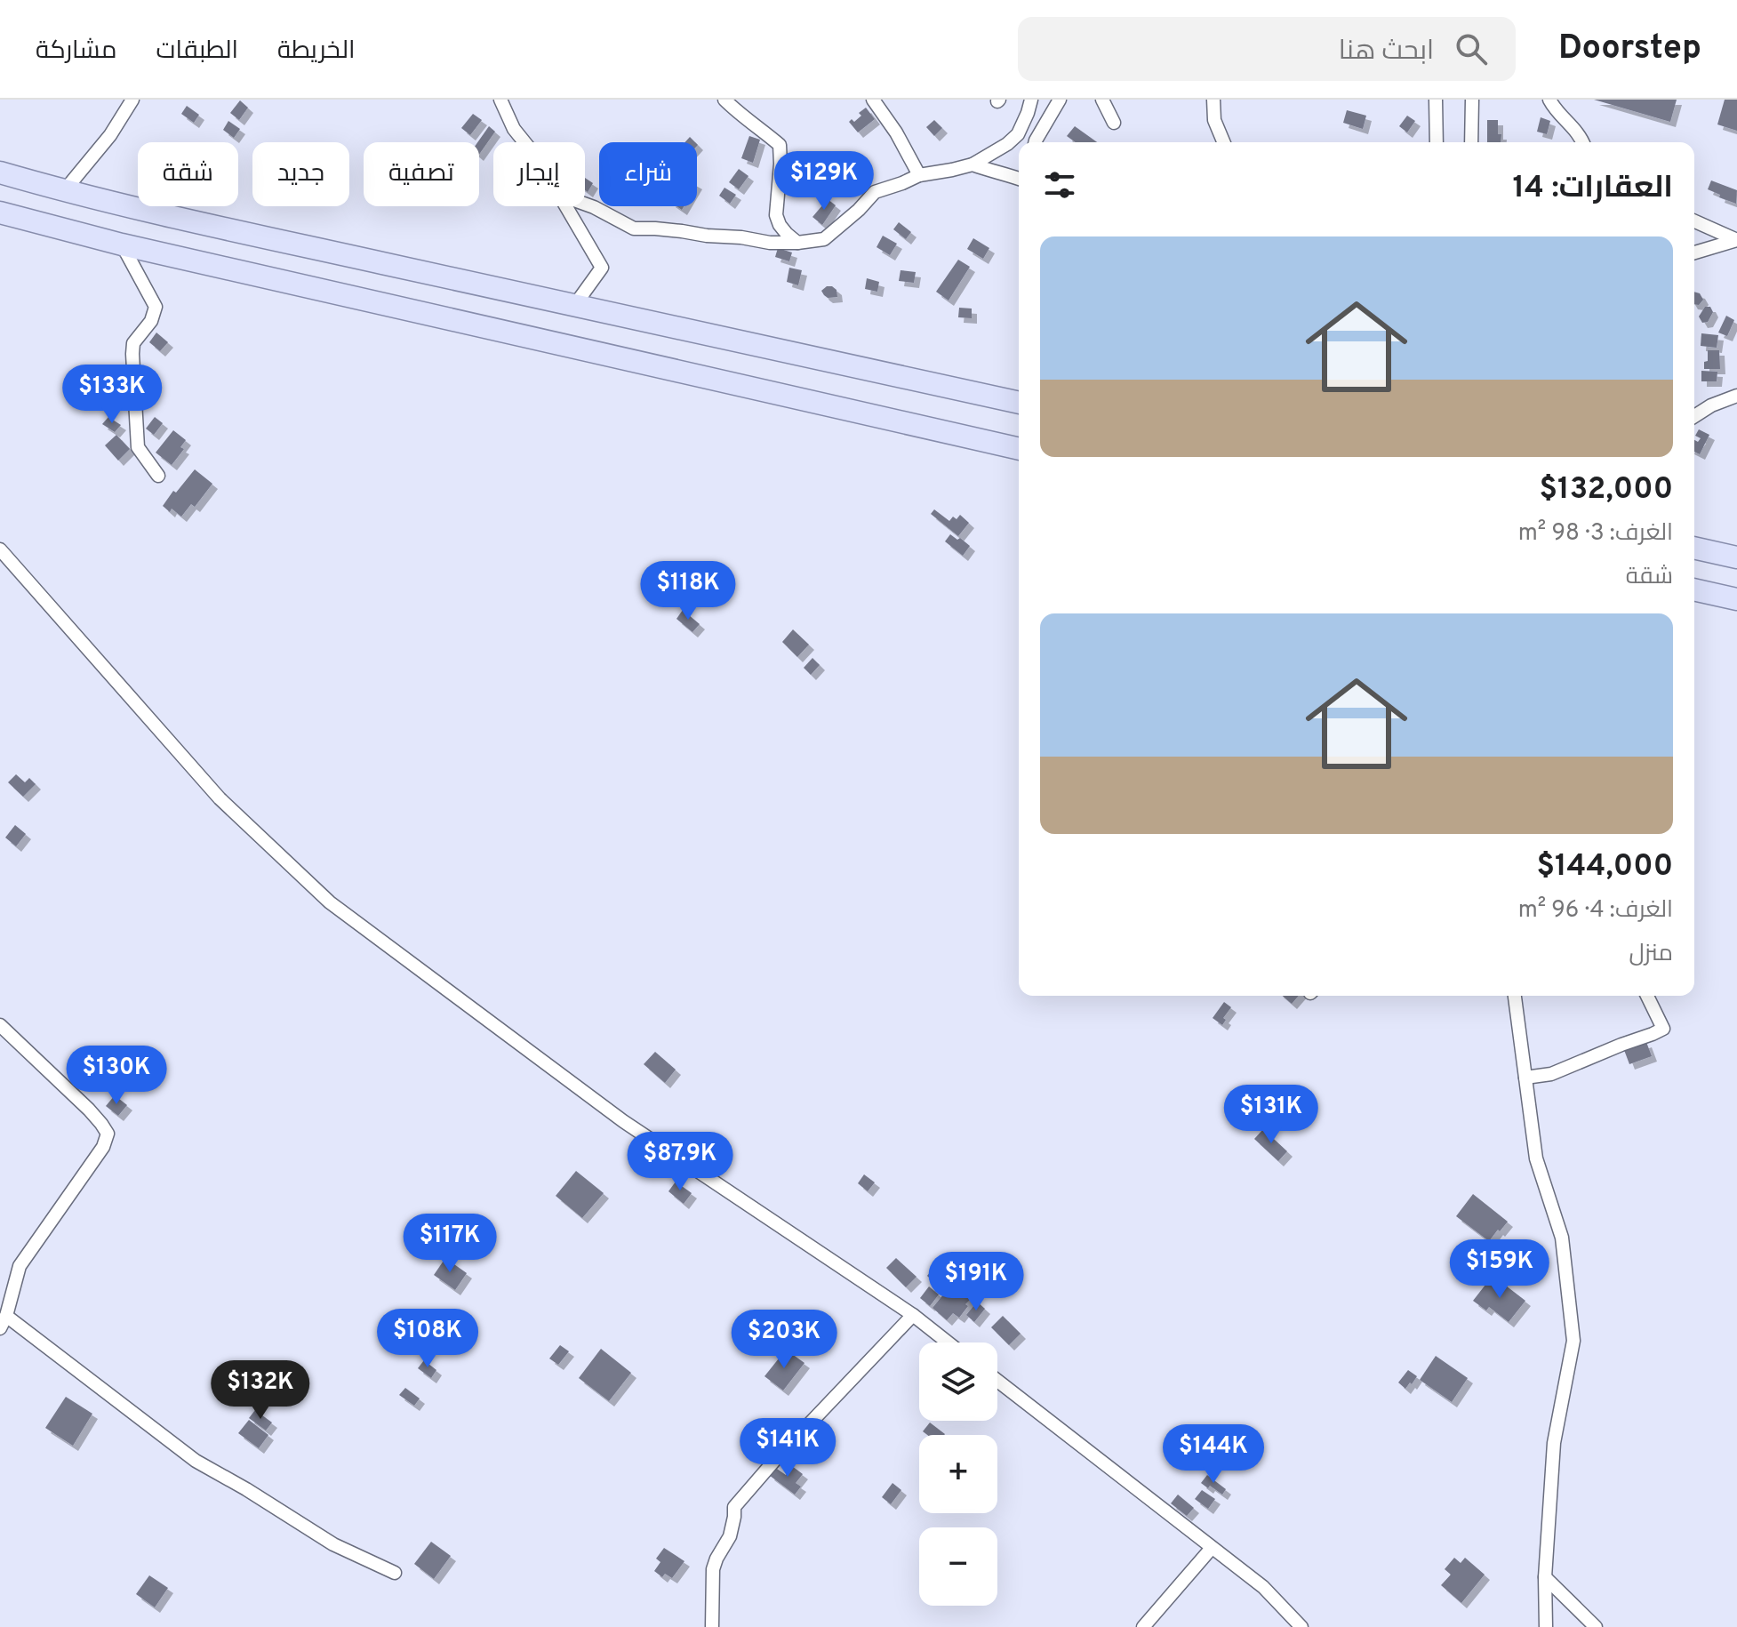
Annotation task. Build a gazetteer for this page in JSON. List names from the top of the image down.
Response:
{
  "page": {
    "header": "Doorstep",
    "search": "ابحث هنا",
    "nav": ["الخريطة", "الطبقات", "مشاركة"],
    "chip": [
      "شراء",
      "إيجار",
      "تصفية",
      "جديد",
      "شقة"
    ],
    "heading": "العقارات: 14",
    "price": [
      "$129K",
      "$133K",
      "$118K",
      "$130K",
      "$131K",
      "$87.9K",
      "$117K",
      "$159K",
      "$191K",
      "$108K",
      "$203K",
      "$132K",
      "$141K",
      "$144K"
    ],
    "list": [
      {
        "name": "$132,000",
        "note": "الغرف: 3 · 98 m² · شقة"
      },
      {
        "name": "$144,000",
        "note": "الغرف: 4 · 96 m² · منزل"
      }
    ],
    "map_buttons": ["+", "−"]
  }
}
